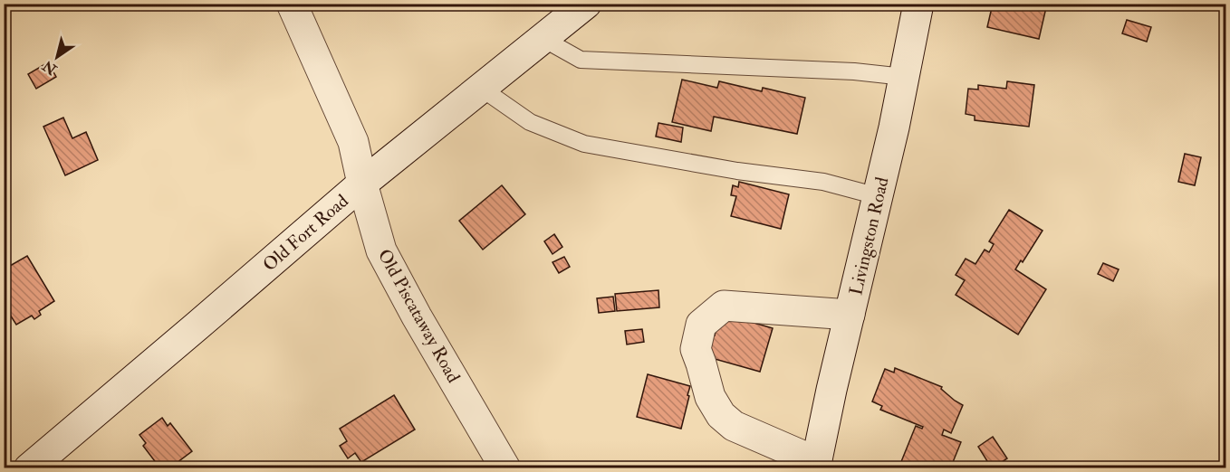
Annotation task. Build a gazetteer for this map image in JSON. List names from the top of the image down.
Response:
{
  "streets": {
    "main road": ["Old Fort Road", "Livingston Road", "Old Piscataway Road"]
  },
  "crossings": [
    ["Old Fort Road", "Old Piscataway Road"]
  ],
  "north": "bottom left"
}
